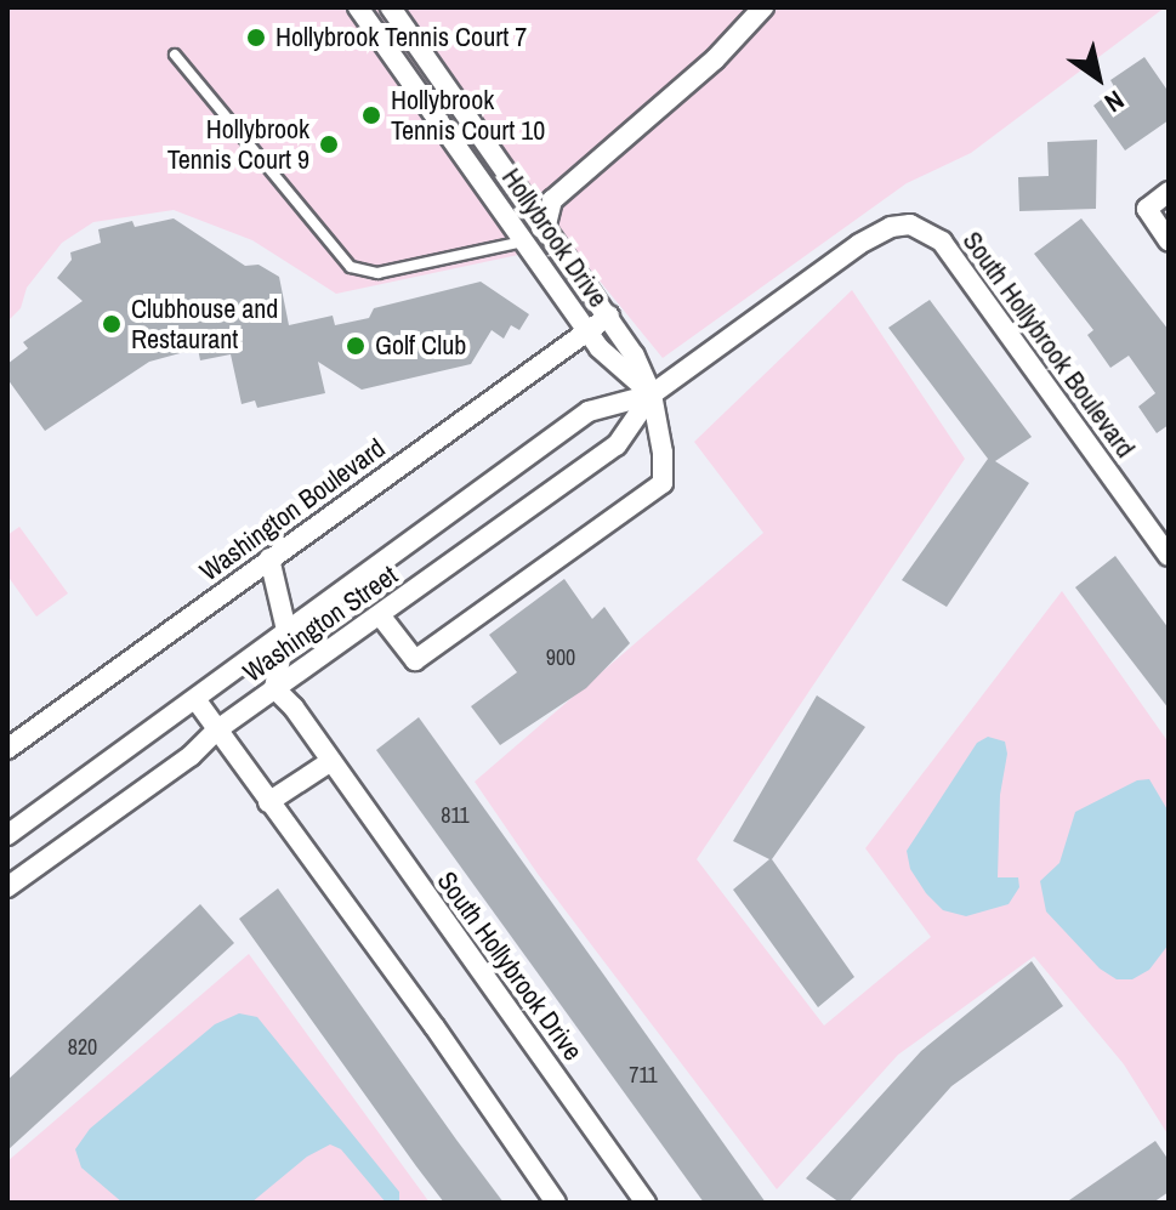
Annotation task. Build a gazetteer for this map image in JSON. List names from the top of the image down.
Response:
{
  "streets": {
    "street": [
      "Hollybrook Drive",
      "South Hollybrook Boulevard",
      "Washington Boulevard",
      "Washington Street",
      "South Hollybrook Drive"
    ]
  },
  "crossings": [
    ["Hollybrook Drive", "Washington Boulevard"],
    ["Hollybrook Drive", "Washington Street"],
    ["South Hollybrook Boulevard", "Washington Street"],
    ["Washington Street", "South Hollybrook Drive"]
  ],
  "places": [
    "Hollybrook Tennis Court 7",
    "Hollybrook Tennis Court 10",
    "Hollybrook Tennis Court 9",
    "Clubhouse and Restaurant",
    "Golf Club"
  ],
  "house_numbers": [
    "900",
    "811",
    "820",
    "711"
  ],
  "north": "bottom right"
}
